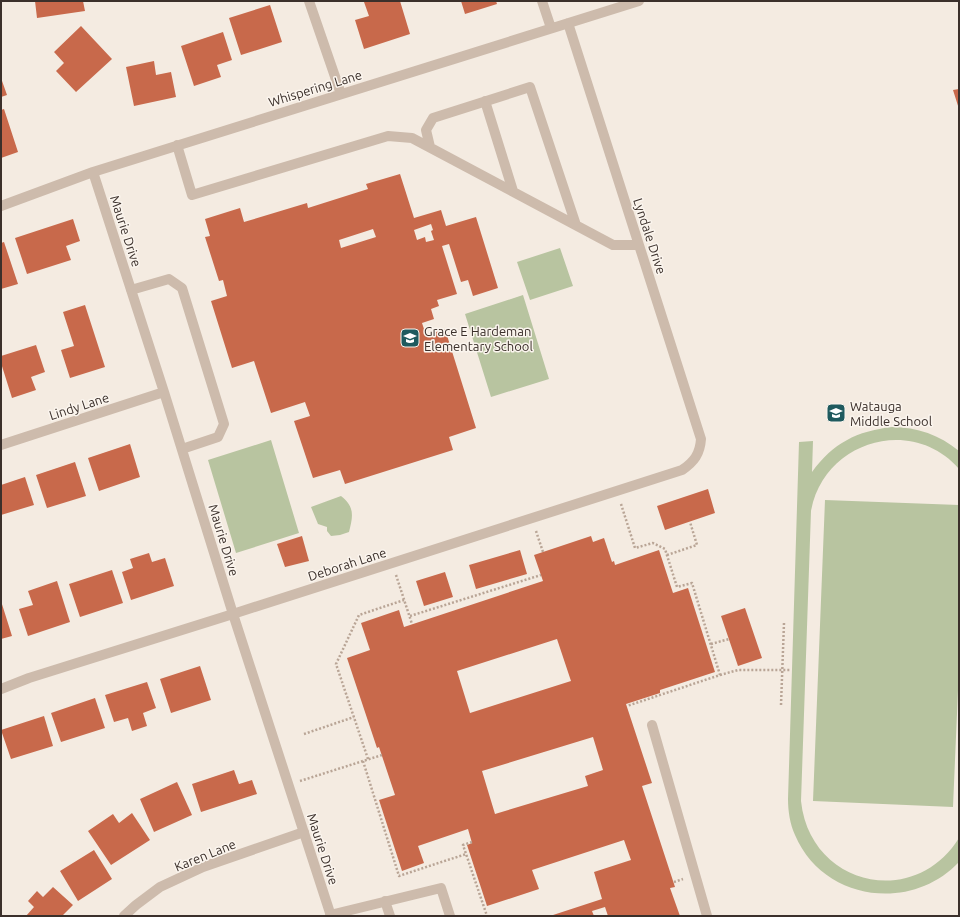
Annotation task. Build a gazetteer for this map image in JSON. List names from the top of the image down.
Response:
{
  "streets": {
    "street": [
      "Whispering Lane",
      "Maurie Drive",
      "Lyndale Drive",
      "Lindy Lane",
      "Deborah Lane",
      "Karen Lane"
    ]
  },
  "crossings": [
    ["Whispering Lane", "Maurie Drive"],
    ["Whispering Lane", "Lyndale Drive"],
    ["Maurie Drive", "Lindy Lane"],
    ["Maurie Drive", "Deborah Lane"],
    ["Maurie Drive", "Karen Lane"],
    ["Lyndale Drive", "Deborah Lane"]
  ],
  "places": {
    "school or university": ["Grace E Hardeman Elementary School", "Watauga Middle School"]
  }
}
